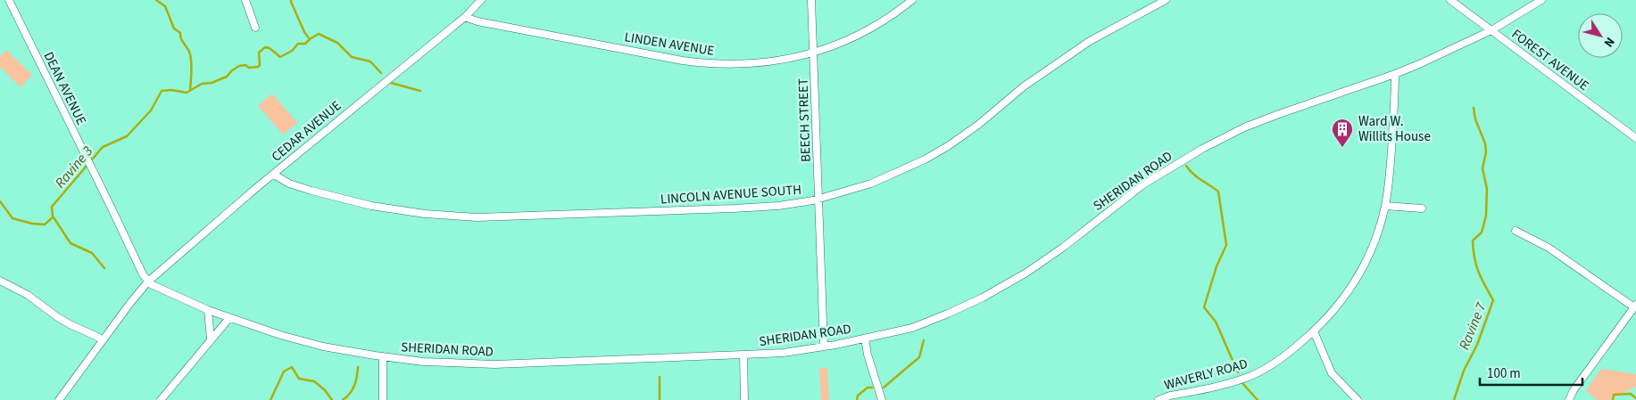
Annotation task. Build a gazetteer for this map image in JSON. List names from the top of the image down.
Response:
{
  "streets": {
    "street": [
      "LINDEN AVENUE",
      "FOREST AVENUE",
      "DEAN AVENUE",
      "BEECH STREET",
      "CEDAR AVENUE",
      "SHERIDAN ROAD",
      "LINCOLN AVENUE SOUTH",
      "WAVERLY ROAD"
    ]
  },
  "crossings": [
    ["LINDEN AVENUE", "BEECH STREET"],
    ["LINDEN AVENUE", "CEDAR AVENUE"],
    ["FOREST AVENUE", "SHERIDAN ROAD"],
    ["DEAN AVENUE", "CEDAR AVENUE"],
    ["DEAN AVENUE", "SHERIDAN ROAD"],
    ["BEECH STREET", "SHERIDAN ROAD"],
    ["BEECH STREET", "LINCOLN AVENUE SOUTH"],
    ["CEDAR AVENUE", "SHERIDAN ROAD"],
    ["CEDAR AVENUE", "LINCOLN AVENUE SOUTH"],
    ["SHERIDAN ROAD", "WAVERLY ROAD"]
  ],
  "water": ["Ravine 3", "Ravine 7"],
  "places": {
    "building": ["Ward W. Willits House"]
  },
  "scale_bar": "100 m",
  "north": "bottom right"
}
